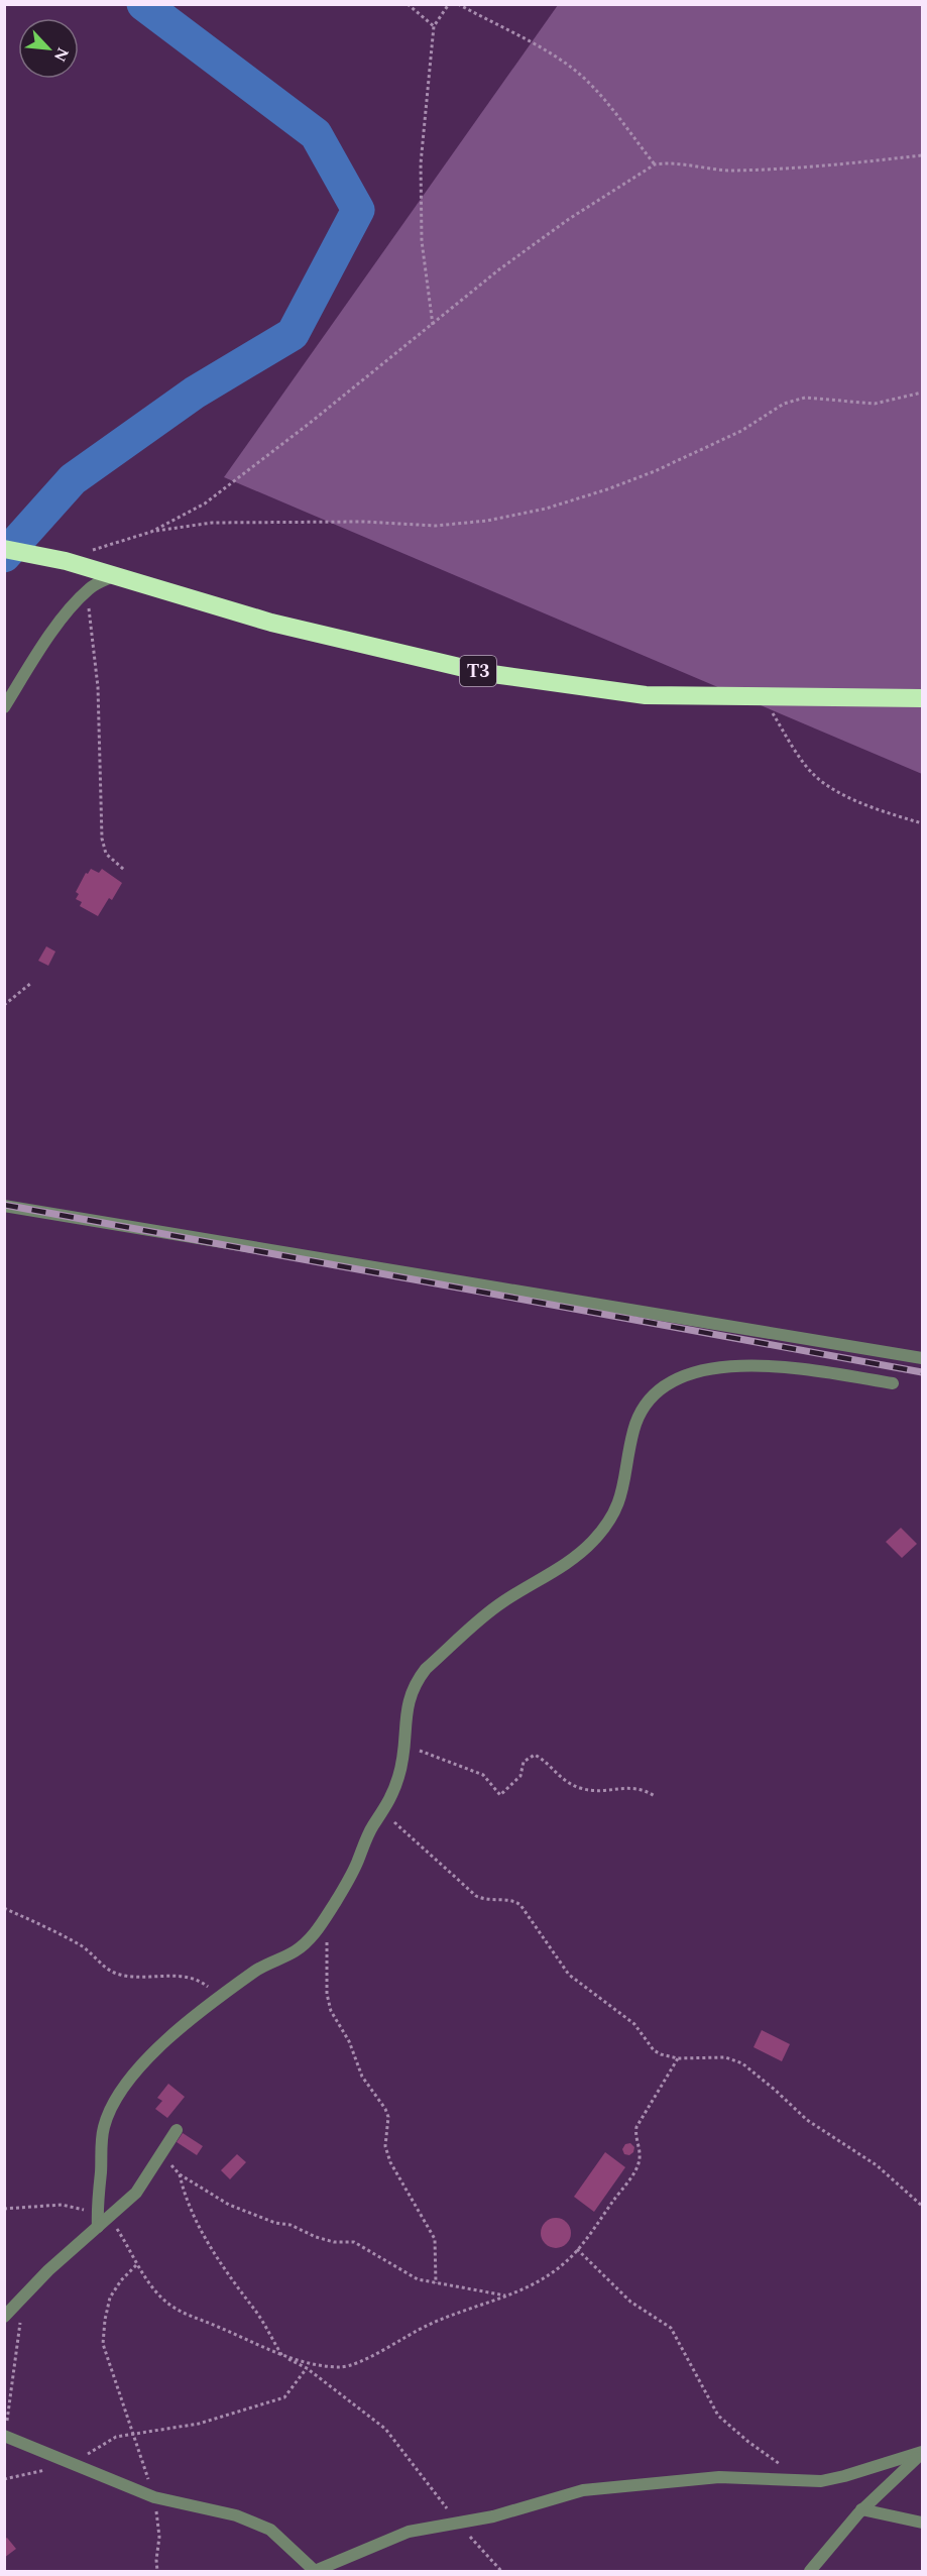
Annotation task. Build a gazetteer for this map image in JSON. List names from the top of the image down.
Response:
{
  "streets": {
    "highway": ["T3"]
  },
  "north": "bottom right"
}
